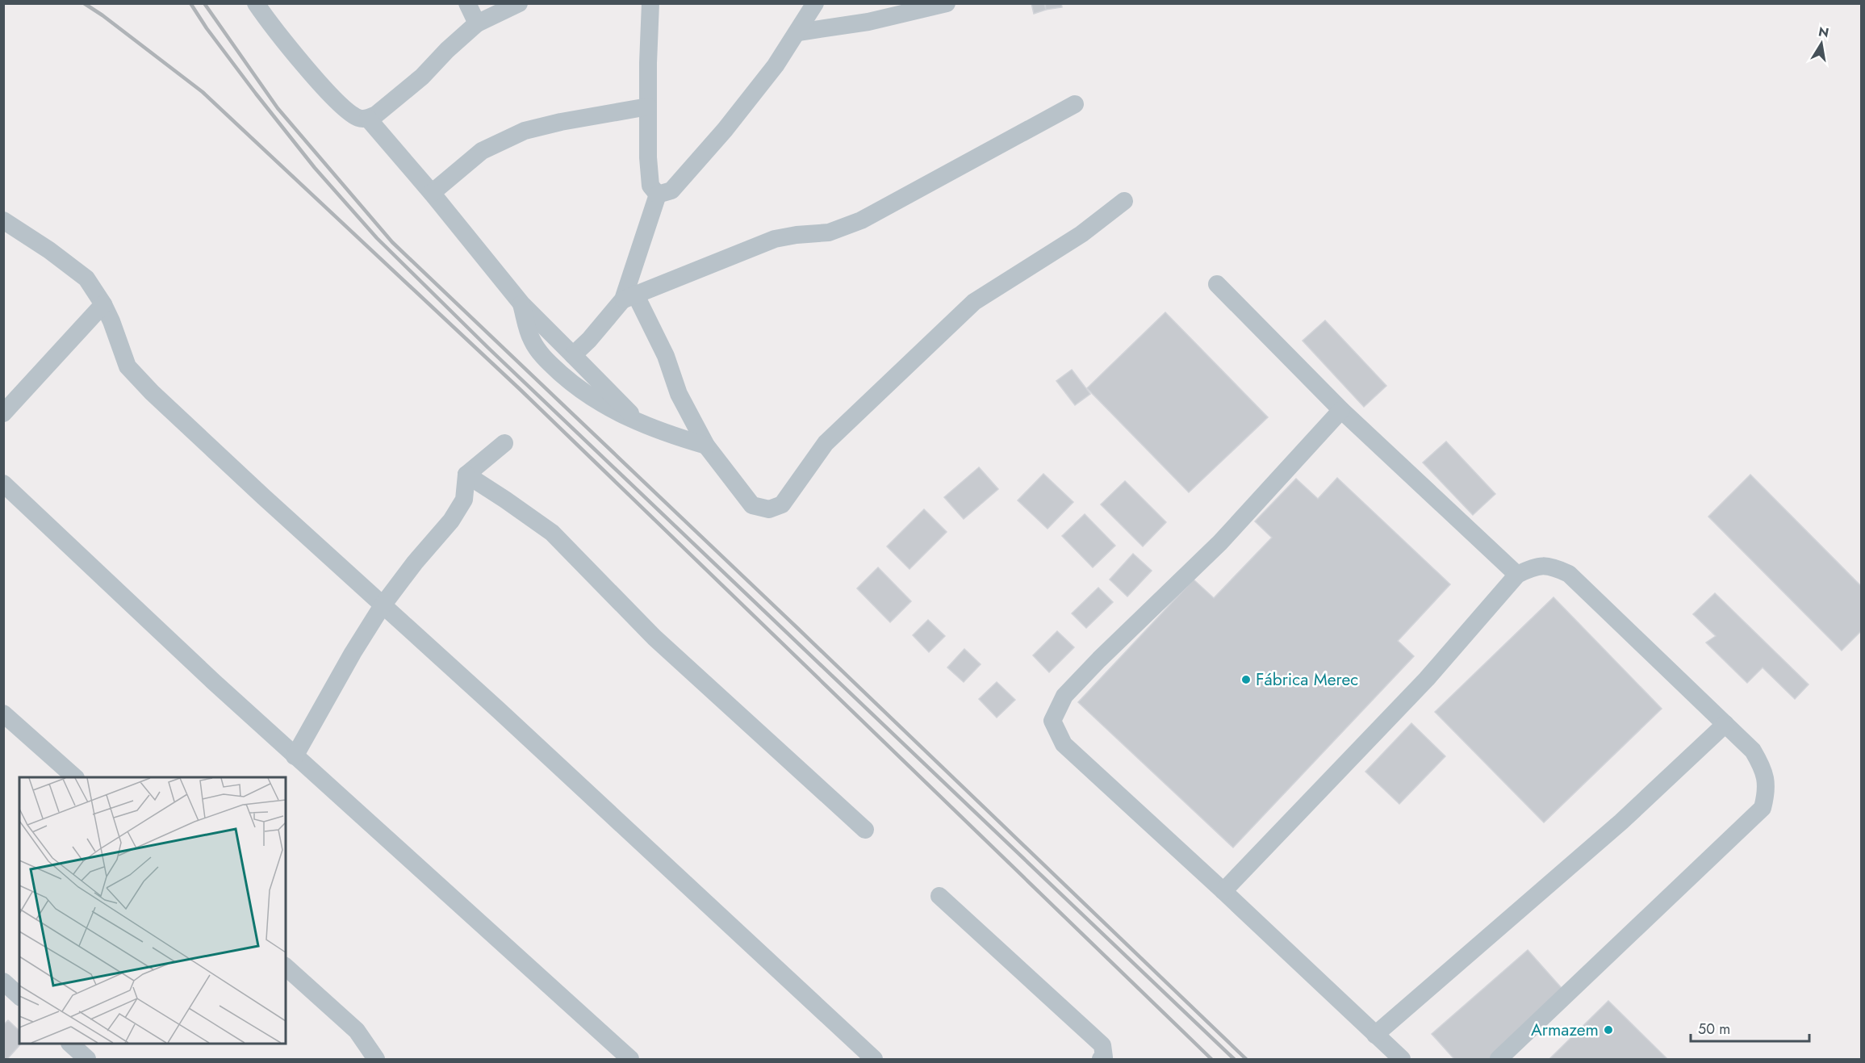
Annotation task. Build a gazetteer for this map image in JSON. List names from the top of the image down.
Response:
{
  "places": ["Fábrica Merec", "Armazem"],
  "scale_bar": "50 m",
  "north": "top"
}
